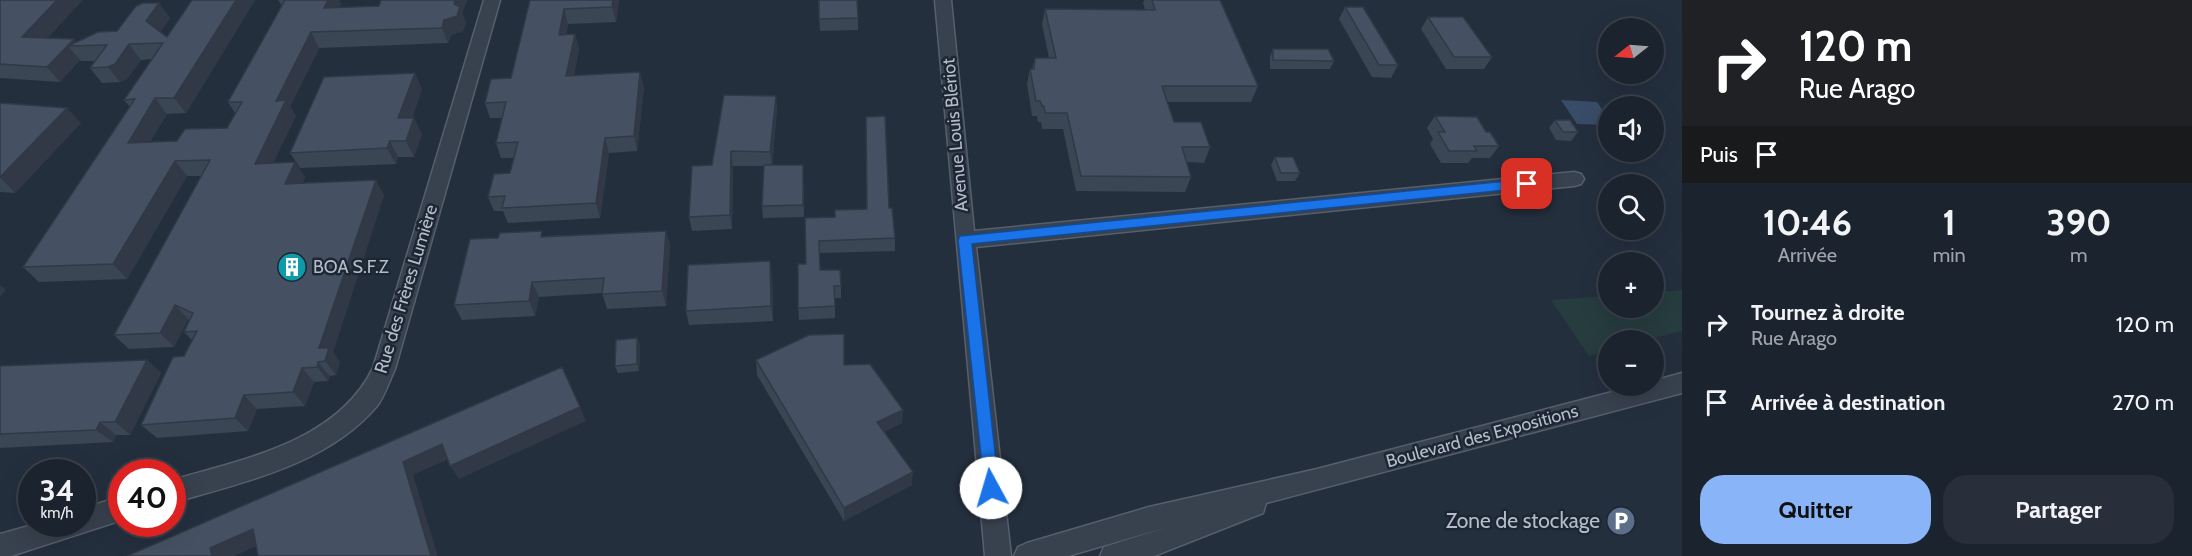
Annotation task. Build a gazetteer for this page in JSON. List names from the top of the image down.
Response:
{
  "streets": {
    "street": ["Avenue Louis Blériot", "Rue des Frères Lumière", "Boulevard des Expositions"]
  },
  "places": {
    "building": ["BOA S.F.Z"],
    "parking": ["Zone de stockage"]
  },
  "north": "left",
  "page": {
    "turn": ["120 m", "Rue Arago"],
    "map_buttons": ["+", "−"],
    "then": "Puis",
    "eta": [
      "10:46",
      "Arrivée",
      "1",
      "min",
      "390",
      "m"
    ],
    "list": [
      {
        "name": "Tournez à droite",
        "note": "Rue Arago",
        "value": "120 m"
      },
      {
        "name": "Arrivée à destination",
        "value": "270 m"
      }
    ],
    "speed": "34 km/h",
    "limit": "40",
    "buttons": ["Quitter", "Partager"]
  }
}
